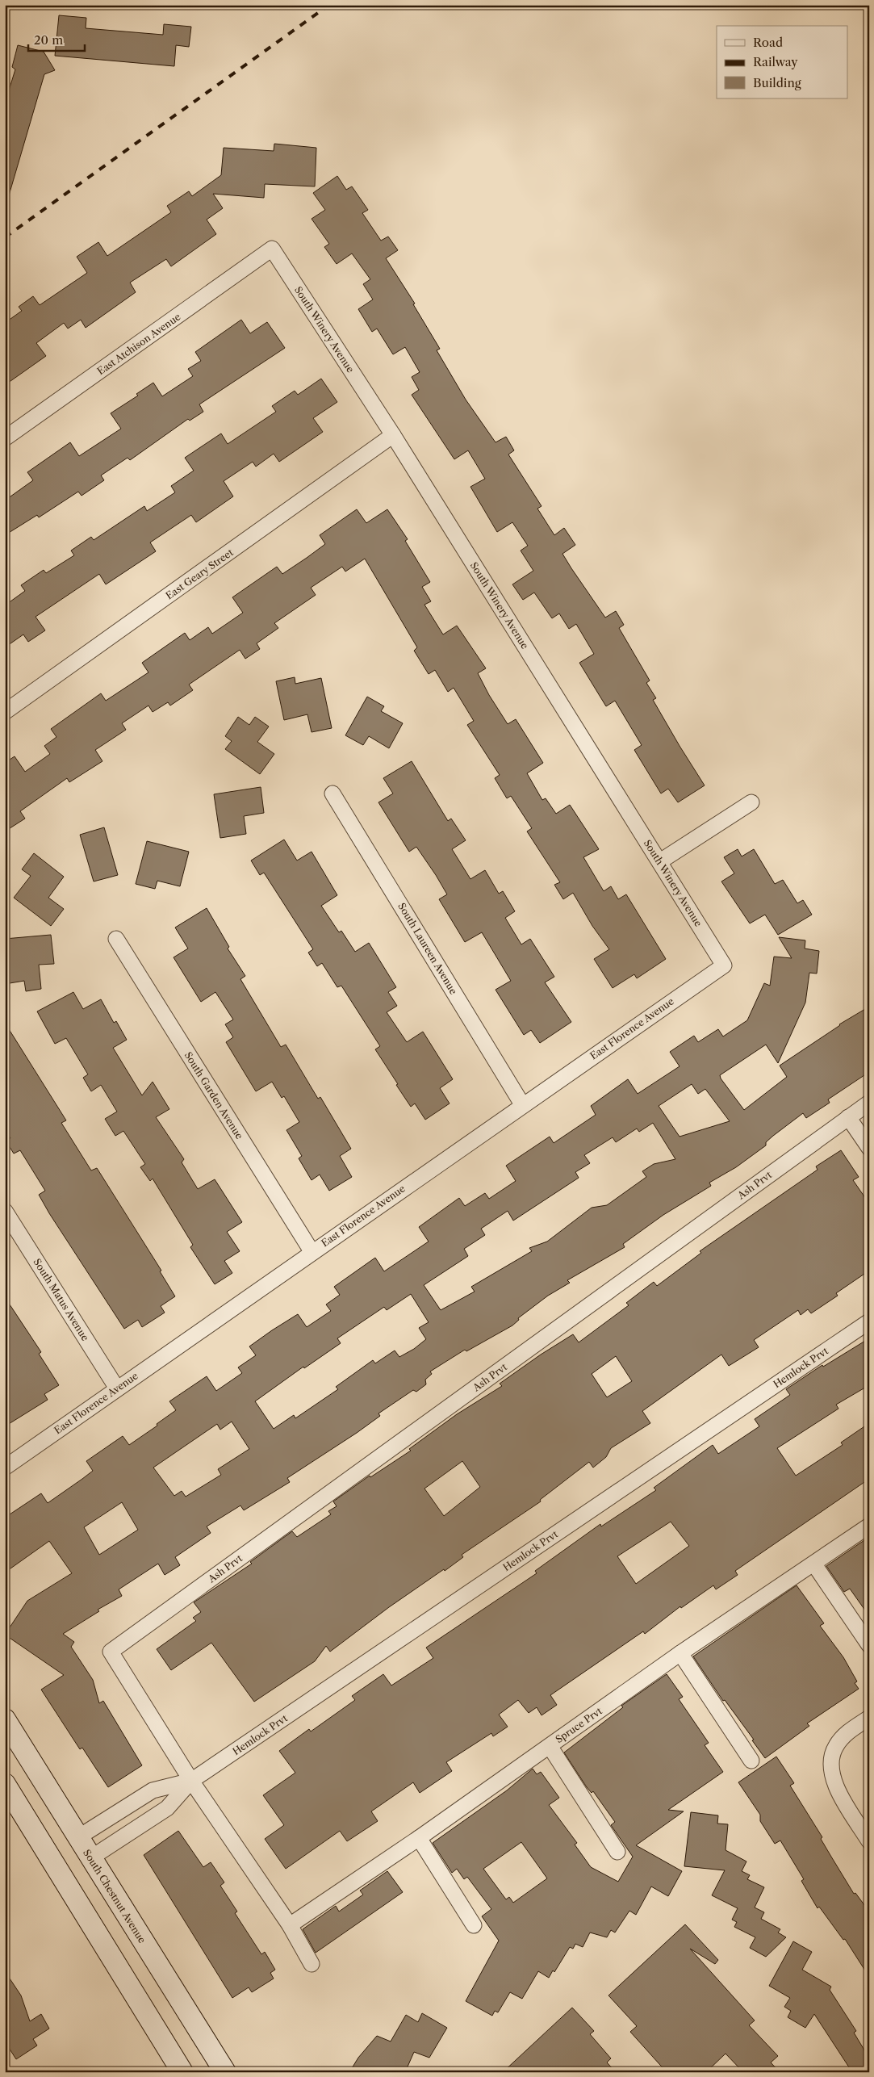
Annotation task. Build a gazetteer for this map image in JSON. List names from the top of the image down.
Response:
{
  "streets": {
    "main road": ["South Chestnut Avenue"],
    "street": [
      "South Winery Avenue",
      "East Atchison Avenue",
      "East Geary Street",
      "South Laureen Avenue",
      "East Florence Avenue",
      "South Garden Avenue",
      "Ash Prvt",
      "South Matus Avenue",
      "Hemlock Prvt",
      "Spruce Prvt"
    ]
  },
  "crossings": [
    ["South Winery Avenue", "East Atchison Avenue"],
    ["South Winery Avenue", "East Geary Street"],
    ["South Winery Avenue", "East Florence Avenue"],
    ["South Laureen Avenue", "East Florence Avenue"],
    ["East Florence Avenue", "South Garden Avenue"],
    ["East Florence Avenue", "South Matus Avenue"],
    ["Ash Prvt", "Hemlock Prvt"],
    ["Hemlock Prvt", "South Chestnut Avenue"]
  ],
  "legend": ["Road", "Railway", "Building"],
  "scale_bar": "20 m"
}
